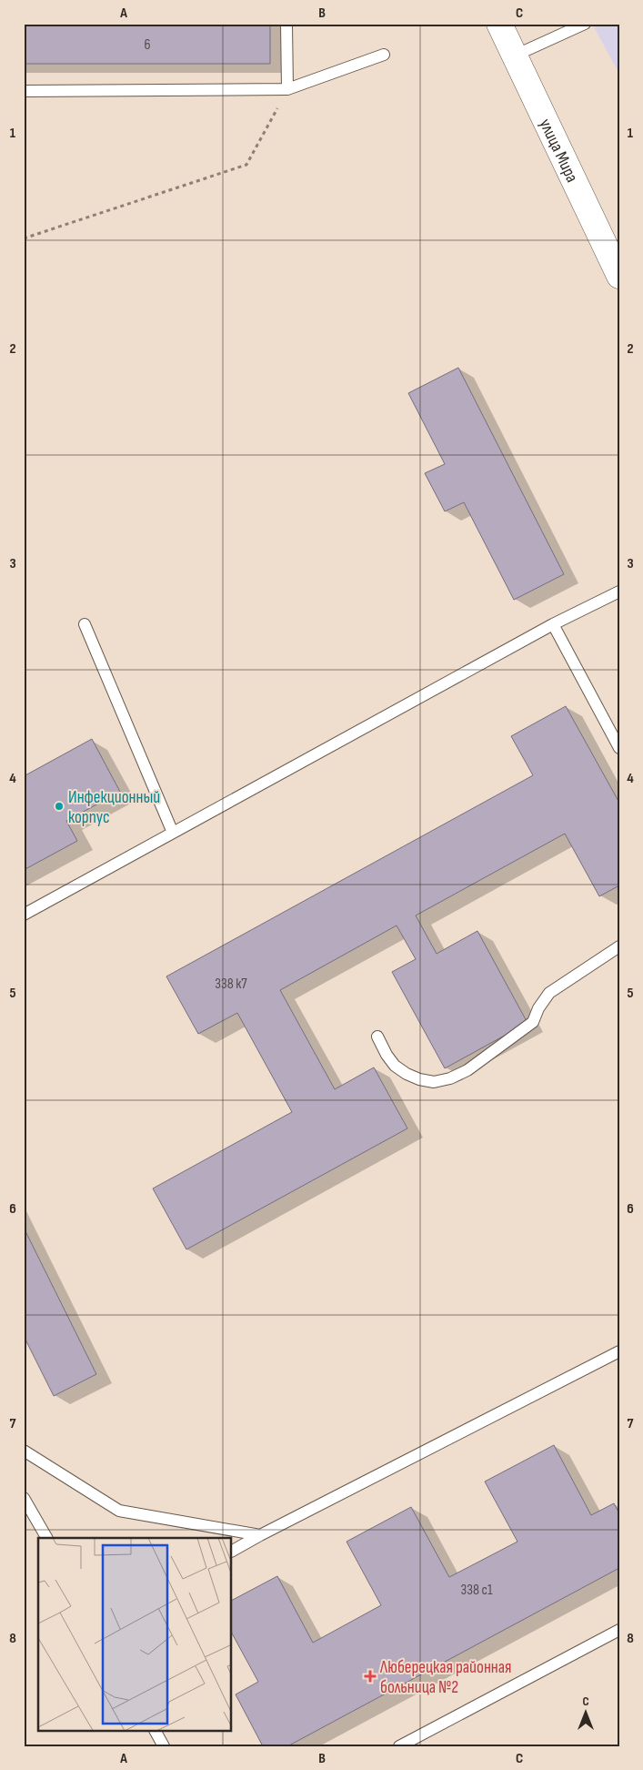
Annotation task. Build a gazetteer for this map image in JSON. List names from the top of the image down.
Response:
{
  "streets": {
    "street": ["улица Мира"]
  },
  "places": {
    "other": ["Инфекционный корпус"],
    "health": ["Люберецкая районная больница №2"]
  },
  "house_numbers": ["6", "338 к7", "338 с1"],
  "north": "top",
  "grid": {
    "columns": ["A", "B", "C"],
    "rows": [
      "1",
      "2",
      "3",
      "4",
      "5",
      "6",
      "7",
      "8"
    ]
  }
}
